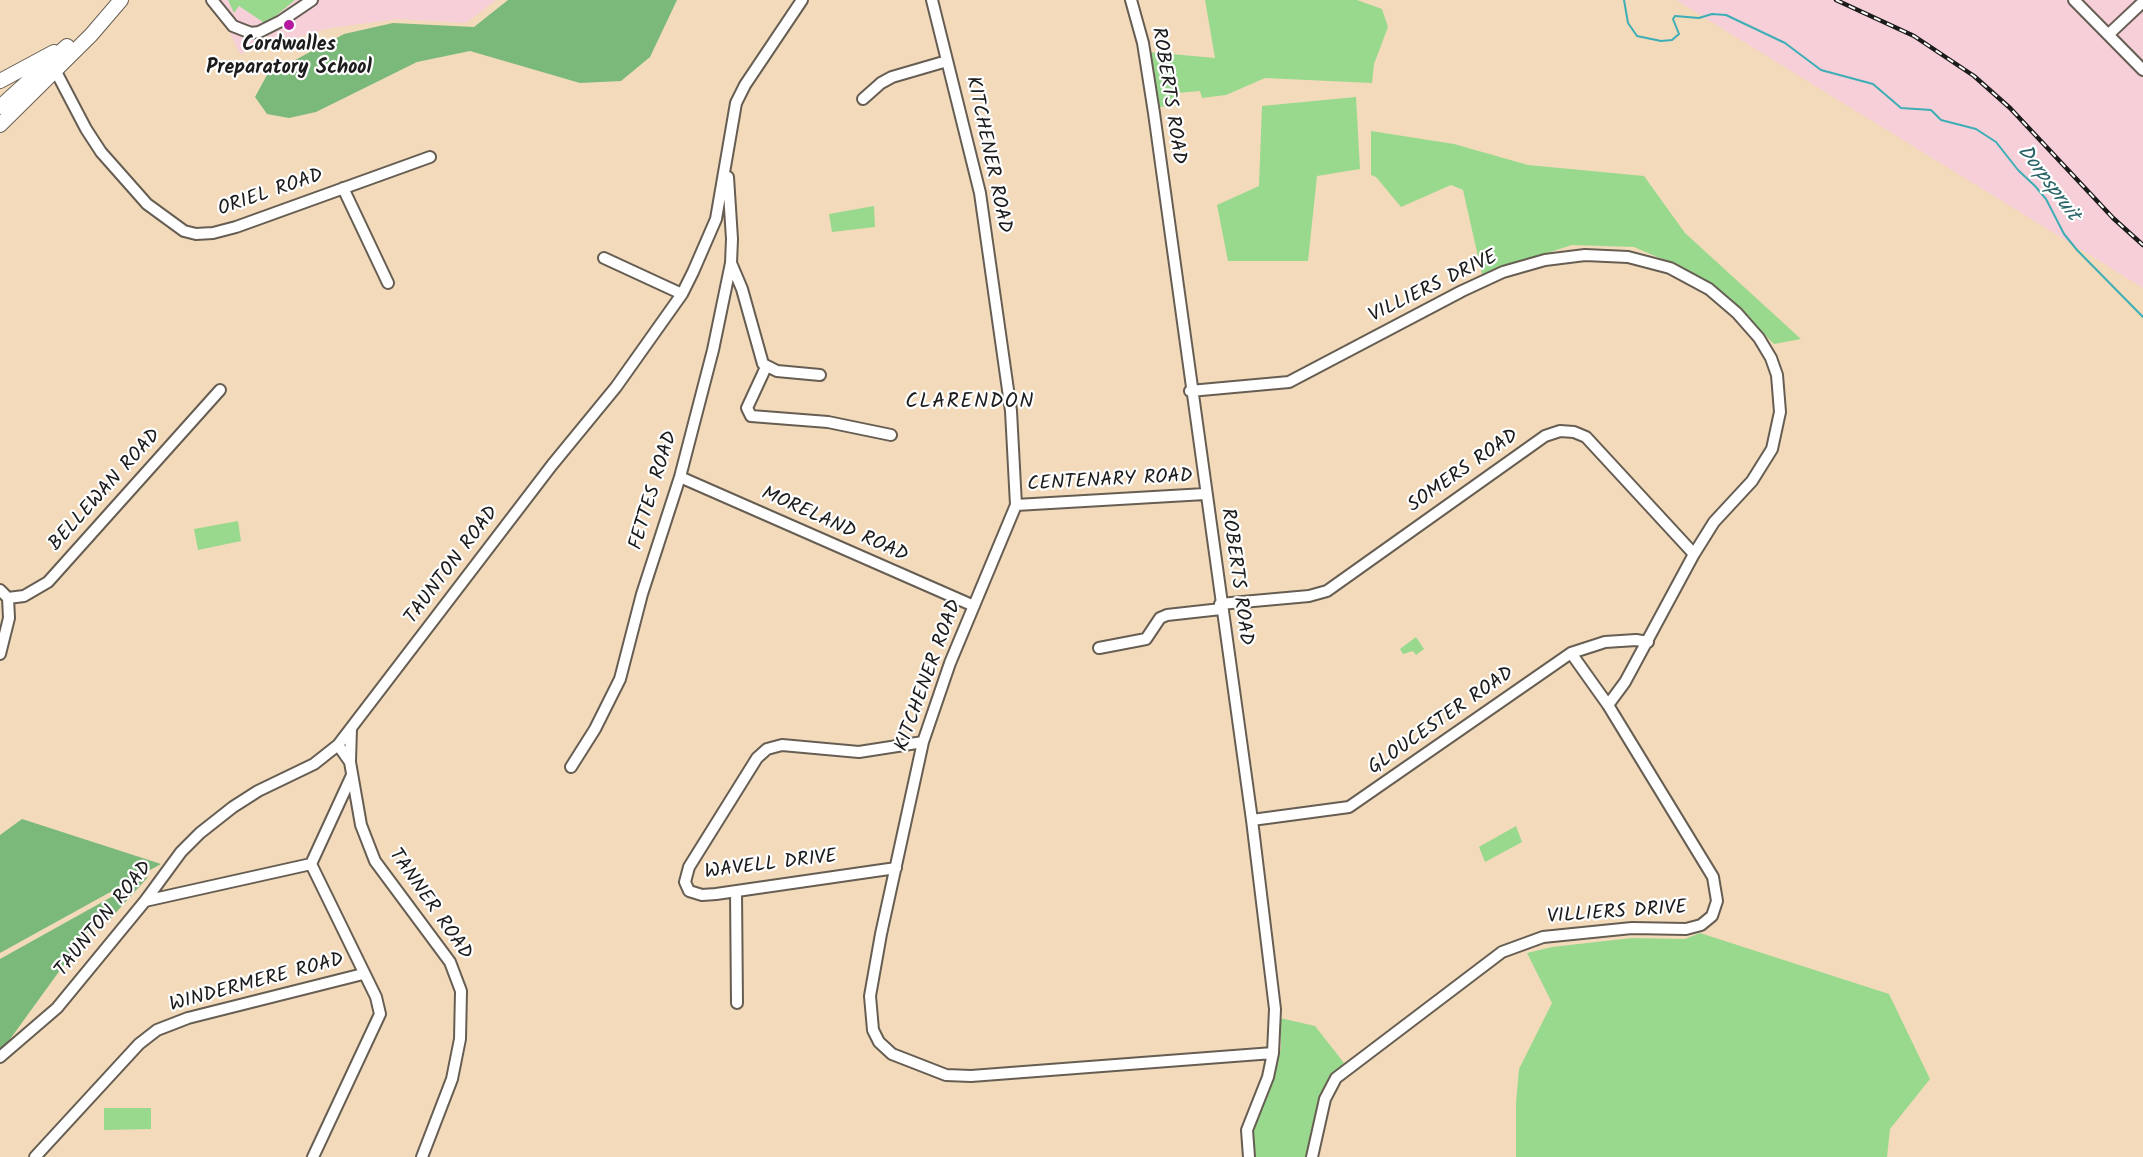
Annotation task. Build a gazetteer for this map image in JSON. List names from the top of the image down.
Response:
{
  "streets": {
    "street": [
      "ROBERTS ROAD",
      "KITCHENER ROAD",
      "ORIEL ROAD",
      "VILLIERS DRIVE",
      "SOMERS ROAD",
      "CENTENARY ROAD",
      "BELLEWAN ROAD",
      "FETTES ROAD",
      "MORELAND ROAD",
      "TAUNTON ROAD",
      "GLOUCESTER ROAD",
      "WAVELL DRIVE",
      "TANNER ROAD",
      "WINDERMERE ROAD"
    ]
  },
  "crossings": [
    ["ROBERTS ROAD", "KITCHENER ROAD"],
    ["ROBERTS ROAD", "VILLIERS DRIVE"],
    ["ROBERTS ROAD", "SOMERS ROAD"],
    ["ROBERTS ROAD", "CENTENARY ROAD"],
    ["ROBERTS ROAD", "GLOUCESTER ROAD"],
    ["KITCHENER ROAD", "CENTENARY ROAD"],
    ["KITCHENER ROAD", "MORELAND ROAD"],
    ["KITCHENER ROAD", "WAVELL DRIVE"],
    ["VILLIERS DRIVE", "SOMERS ROAD"],
    ["VILLIERS DRIVE", "GLOUCESTER ROAD"],
    ["FETTES ROAD", "MORELAND ROAD"],
    ["FETTES ROAD", "TAUNTON ROAD"],
    ["TAUNTON ROAD", "TANNER ROAD"]
  ],
  "districts": ["CLARENDON"],
  "water": ["Dorpspruit"],
  "places": ["Cordwalles Preparatory School"]
}
